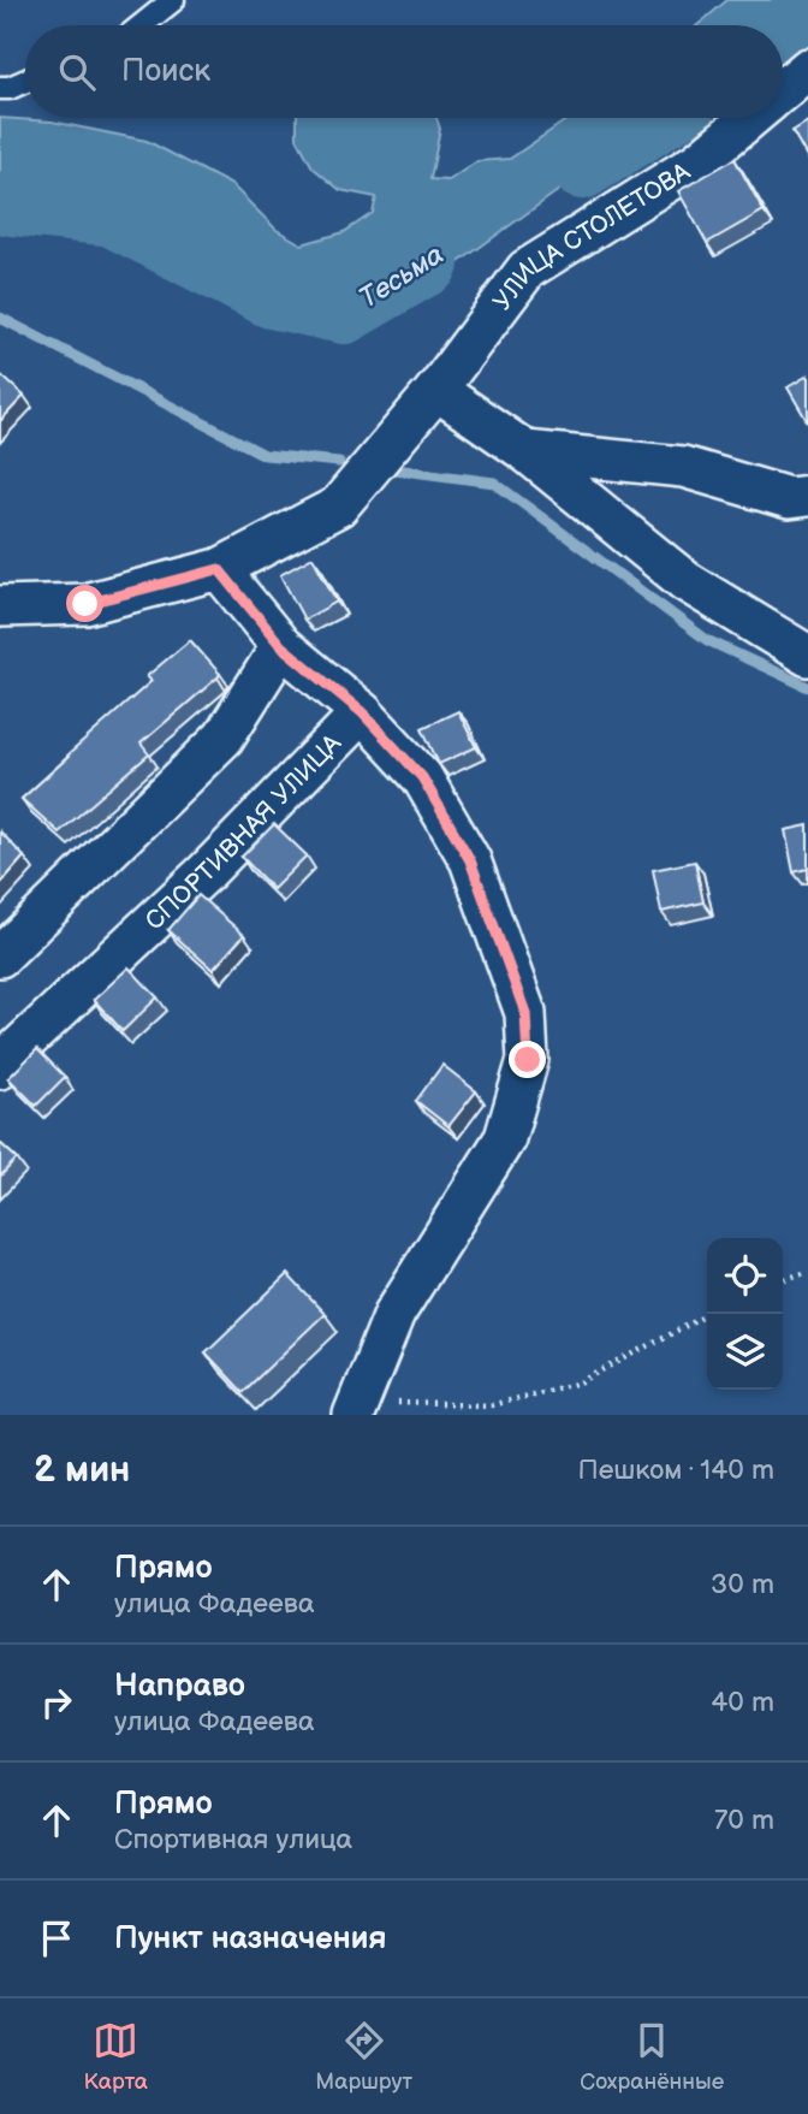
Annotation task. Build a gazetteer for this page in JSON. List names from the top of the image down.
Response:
{
  "streets": {
    "street": ["УЛИЦА СТОЛЕТОВА", "СПОРТИВНАЯ УЛИЦА"]
  },
  "water": ["Тесьма"],
  "page": {
    "search": "Поиск",
    "heading": ["2 мин", "Пешком · 140 m"],
    "list": [
      ["Прямо", "улица Фадеева", "30 m"],
      ["Направо", "улица Фадеева", "40 m"],
      ["Прямо", "Спортивная улица", "70 m"],
      "Пункт назначения"
    ],
    "nav": ["Карта", "Маршрут", "Сохранённые"]
  }
}
